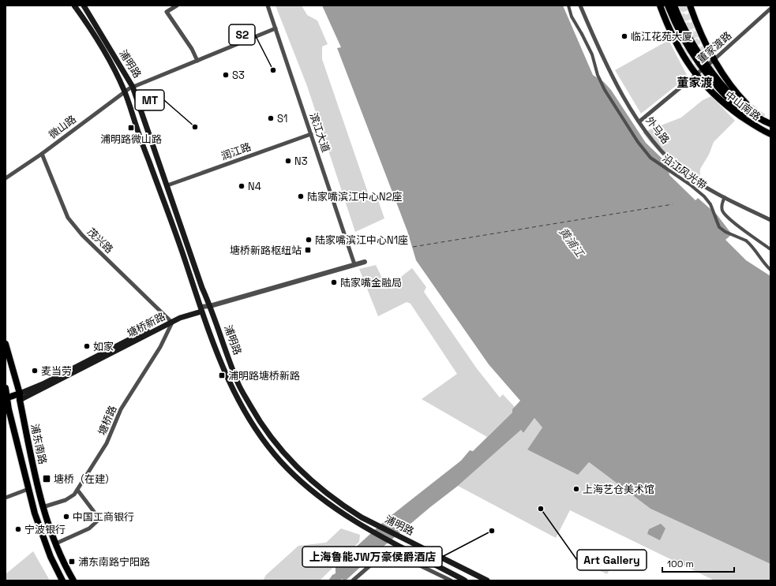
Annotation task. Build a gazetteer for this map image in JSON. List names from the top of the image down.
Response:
{
  "streets": {
    "main road": [
      "浦明路",
      "中山南路",
      "塘桥新路",
      "浦东南路"
    ],
    "street": [
      "董家渡路",
      "微山路",
      "外马路",
      "滨江大道",
      "润江路",
      "沿江风光带",
      "茂兴路",
      "塘桥路"
    ]
  },
  "crossings": [
    ["董家渡路", "中山南路"],
    ["董家渡路", "外马路"],
    ["浦明路", "微山路"],
    ["浦明路", "润江路"],
    ["浦明路", "塘桥新路"],
    ["微山路", "滨江大道"],
    ["微山路", "茂兴路"],
    ["滨江大道", "润江路"],
    ["滨江大道", "塘桥新路"],
    ["茂兴路", "塘桥新路"],
    ["茂兴路", "塘桥路"],
    ["塘桥新路", "塘桥路"],
    ["塘桥新路", "浦东南路"],
    ["塘桥路", "浦东南路"]
  ],
  "districts": ["董家渡"],
  "water": ["黄浦江"],
  "places": {
    "other": [
      "临江花苑大厦",
      "S2",
      "S3",
      "S1",
      "MT",
      "N3",
      "N4",
      "陆家嘴滨江中心N2座",
      "陆家嘴滨江中心N1座",
      "陆家嘴金融局",
      "如家",
      "麦当劳",
      "上海艺仓美术馆",
      "Art Gallery",
      "中国工商银行",
      "宁波银行",
      "上海鲁能JW万豪侯爵酒店"
    ],
    "transit": [
      "浦明路微山路",
      "塘桥新路枢纽站",
      "浦明路塘桥新路",
      "塘桥（在建）",
      "浦东南路宁阳路"
    ]
  },
  "scale_bar": "100 m"
}
